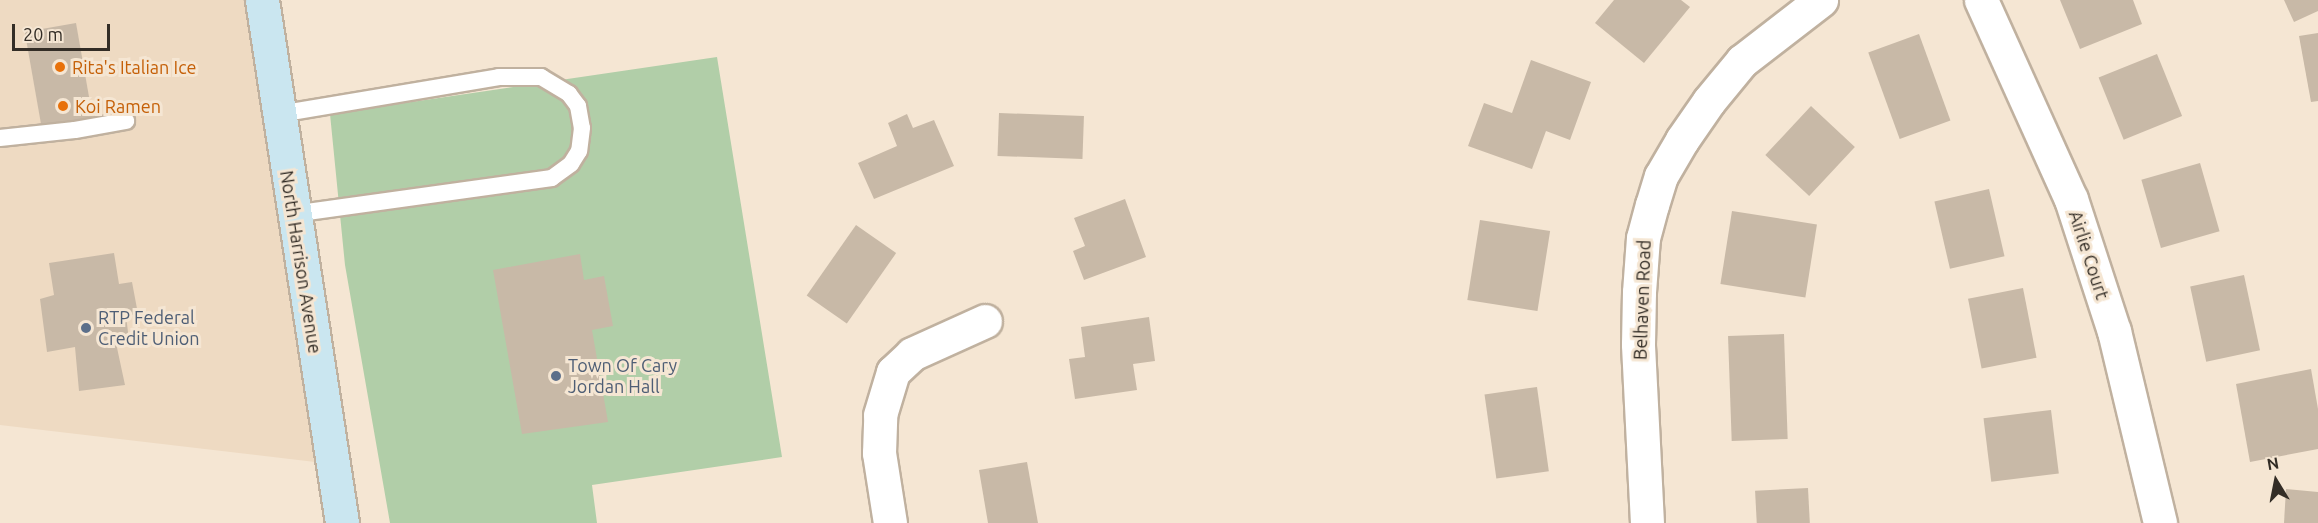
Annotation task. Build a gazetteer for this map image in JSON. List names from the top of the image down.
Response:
{
  "streets": {
    "main road": ["North Harrison Avenue"],
    "street": ["Airlie Court", "Belhaven Road"]
  },
  "places": [
    "Rita's Italian Ice",
    "Koi Ramen",
    "RTP Federal Credit Union",
    "Town Of Cary Jordan Hall"
  ],
  "scale_bar": "20 m",
  "north": "top"
}
